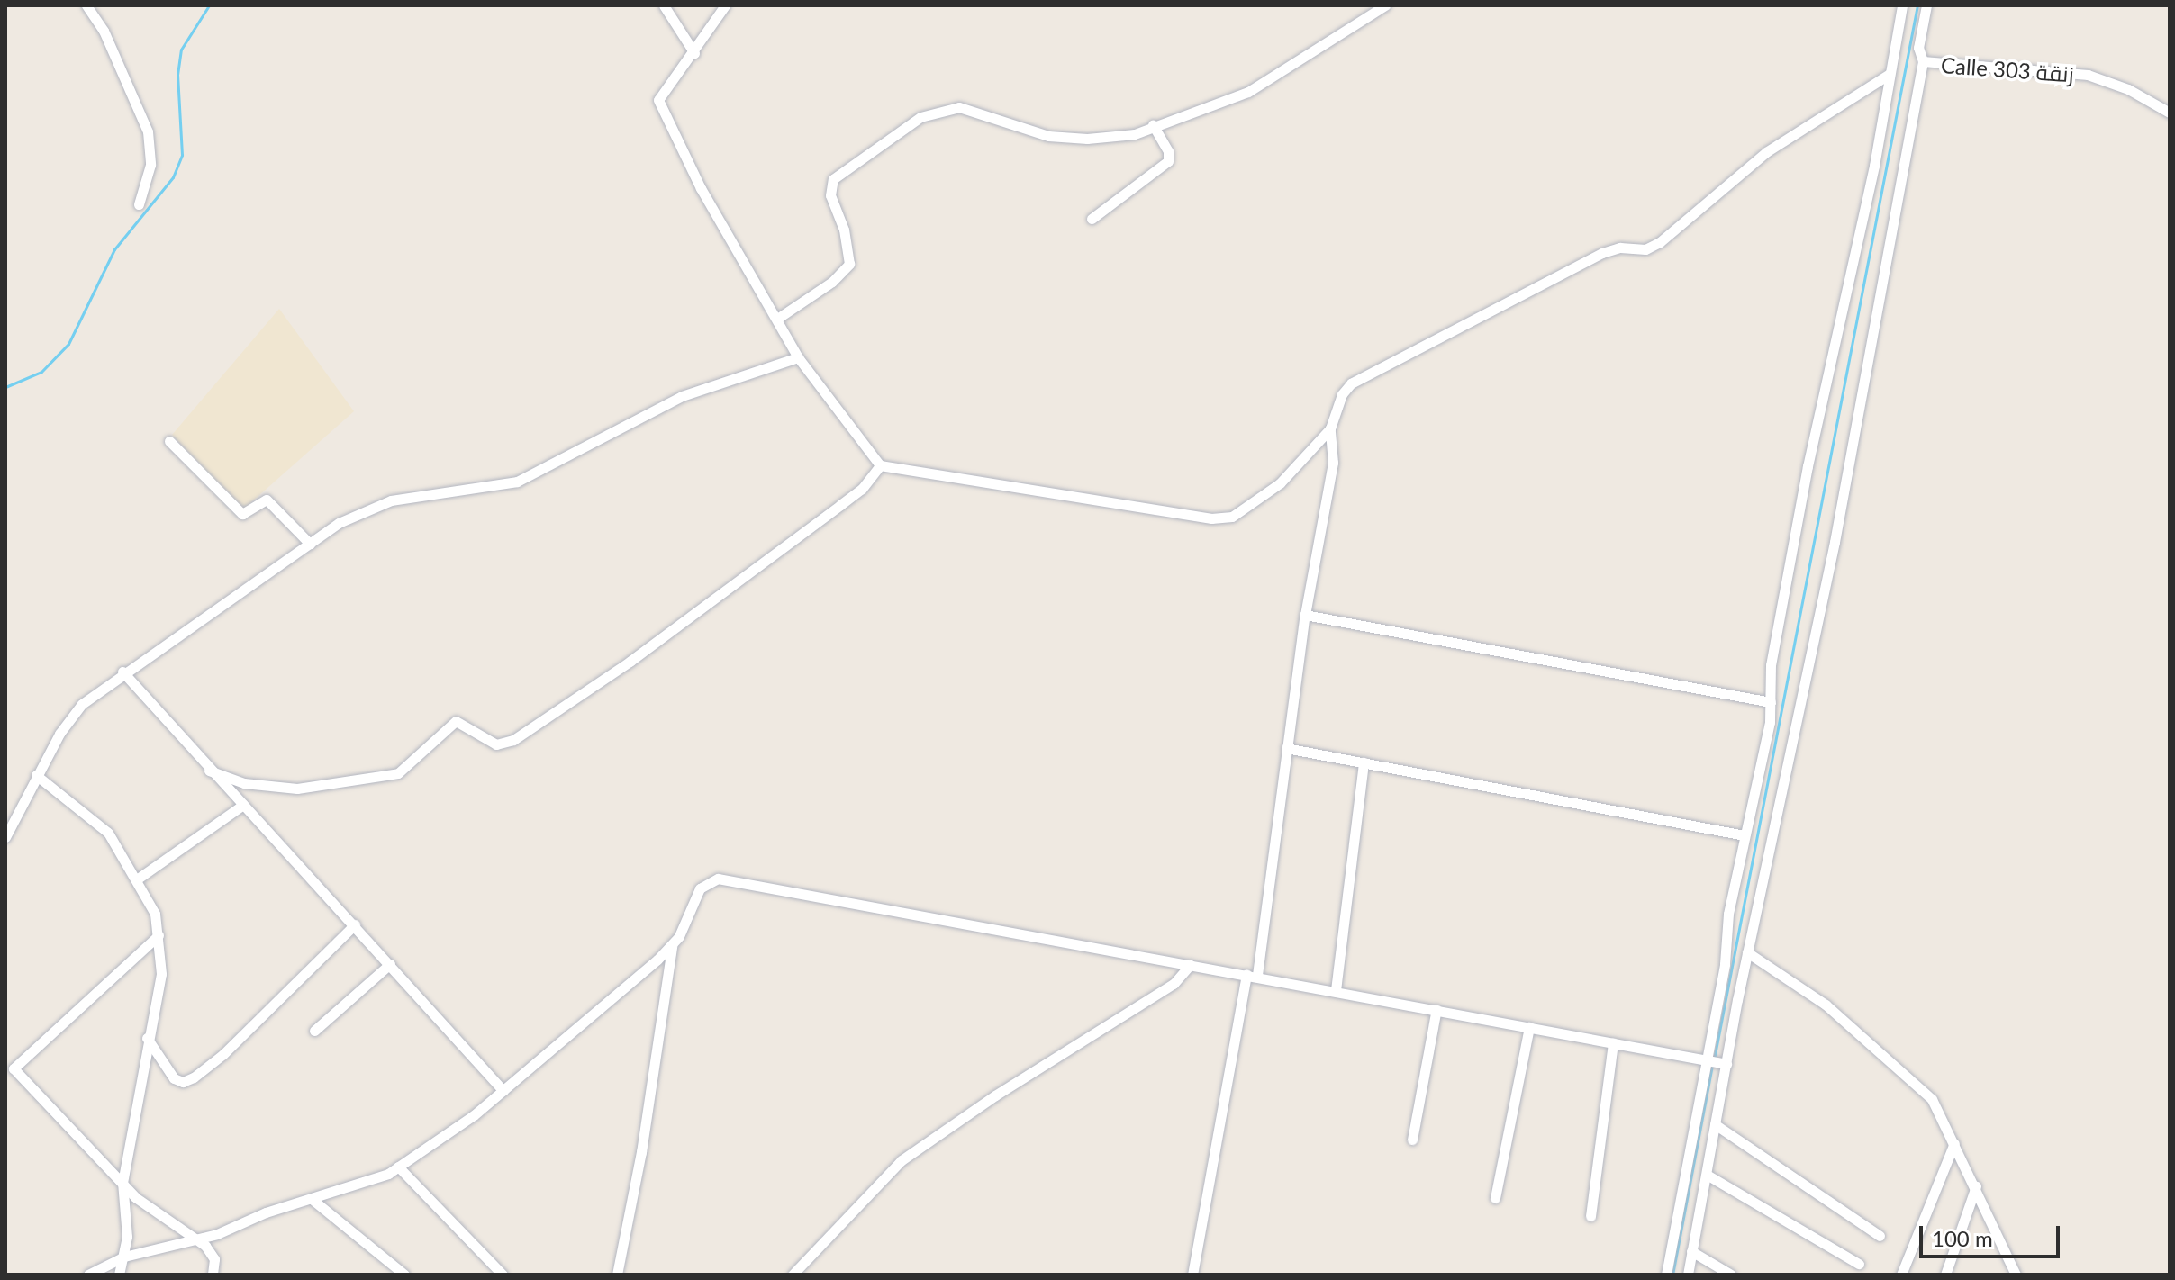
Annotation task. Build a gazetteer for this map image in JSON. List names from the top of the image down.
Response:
{
  "streets": {
    "street": ["Calle 303 زنقة"]
  },
  "scale_bar": "100 m"
}
